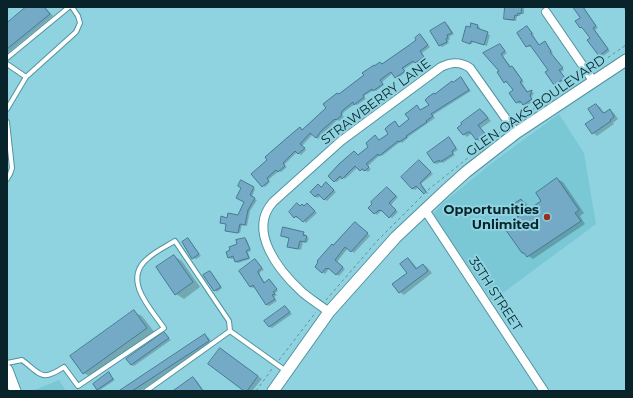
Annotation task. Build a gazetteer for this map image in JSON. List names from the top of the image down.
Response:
{
  "streets": {
    "main road": ["GLEN OAKS BOULEVARD"],
    "street": ["STRAWBERRY LANE", "35TH STREET"]
  },
  "crossings": [
    ["STRAWBERRY LANE", "GLEN OAKS BOULEVARD"],
    ["GLEN OAKS BOULEVARD", "35TH STREET"]
  ],
  "places": ["Opportunities Unlimited"]
}
